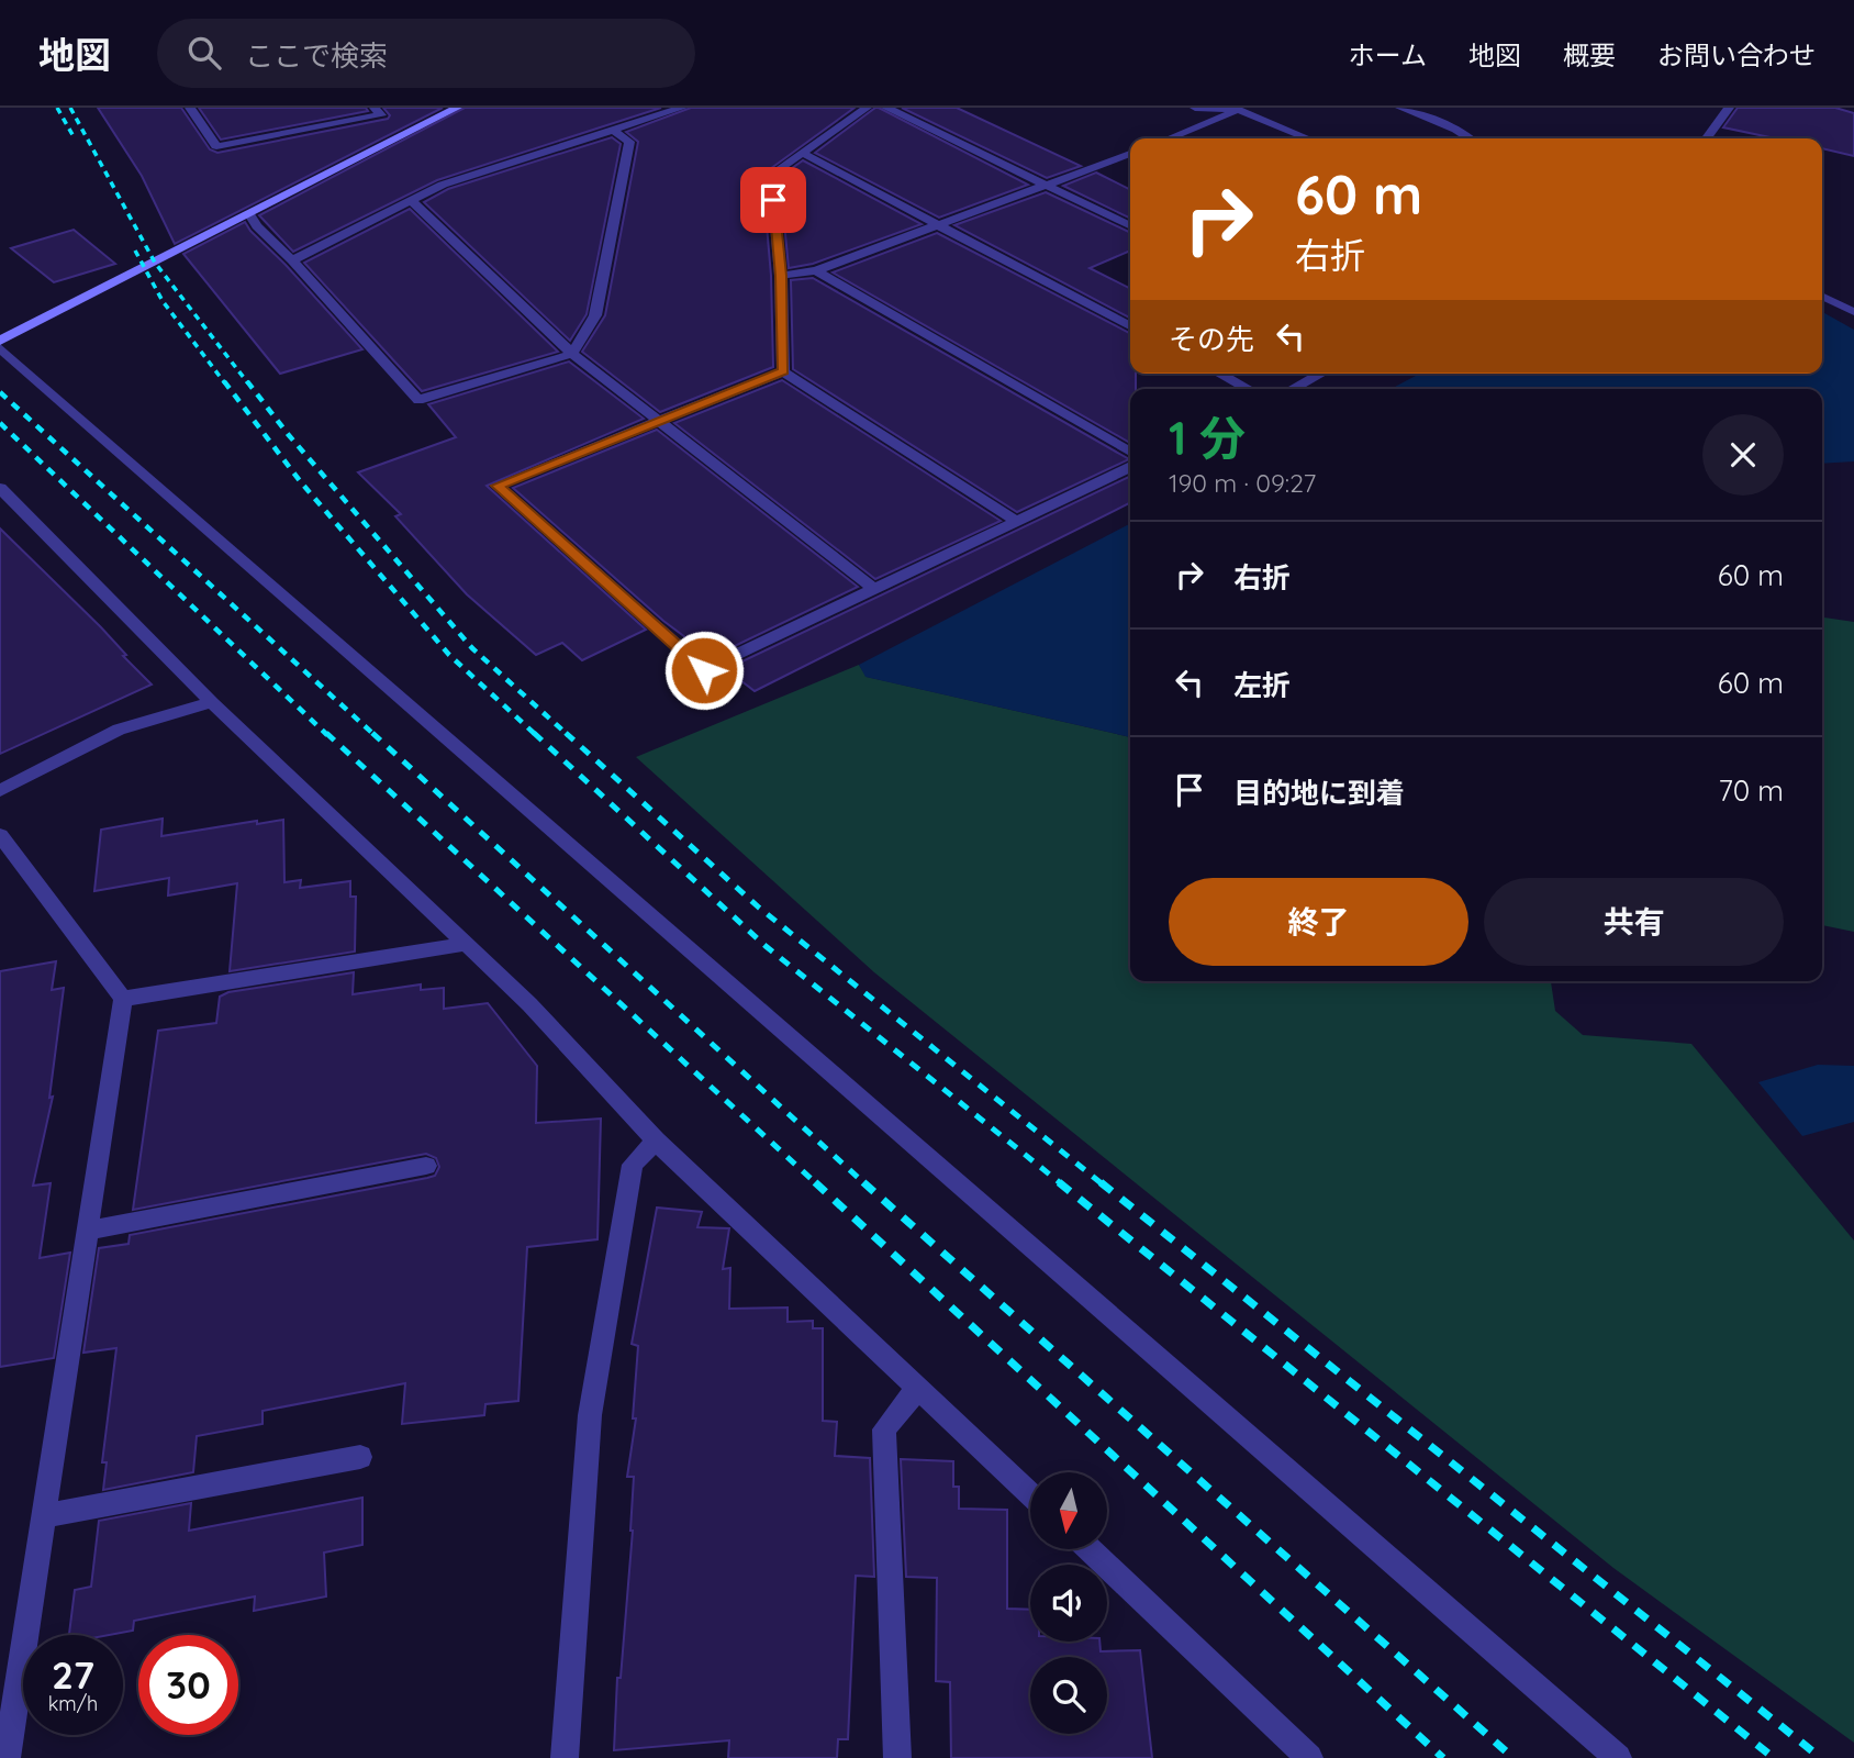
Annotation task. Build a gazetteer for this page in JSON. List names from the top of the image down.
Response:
{
  "north": "bottom",
  "page": {
    "header": "地図",
    "search": "ここで検索",
    "nav": [
      "ホーム",
      "地図",
      "概要",
      "お問い合わせ"
    ],
    "turn": ["60 m", "右折"],
    "then": "その先",
    "heading": ["1 分", "190 m · 09:27"],
    "list": [
      {
        "name": "右折",
        "value": "60 m"
      },
      {
        "name": "左折",
        "value": "60 m"
      },
      {
        "name": "目的地に到着",
        "value": "70 m"
      }
    ],
    "buttons": ["終了", "共有"],
    "speed": "27 km/h",
    "limit": "30"
  }
}
